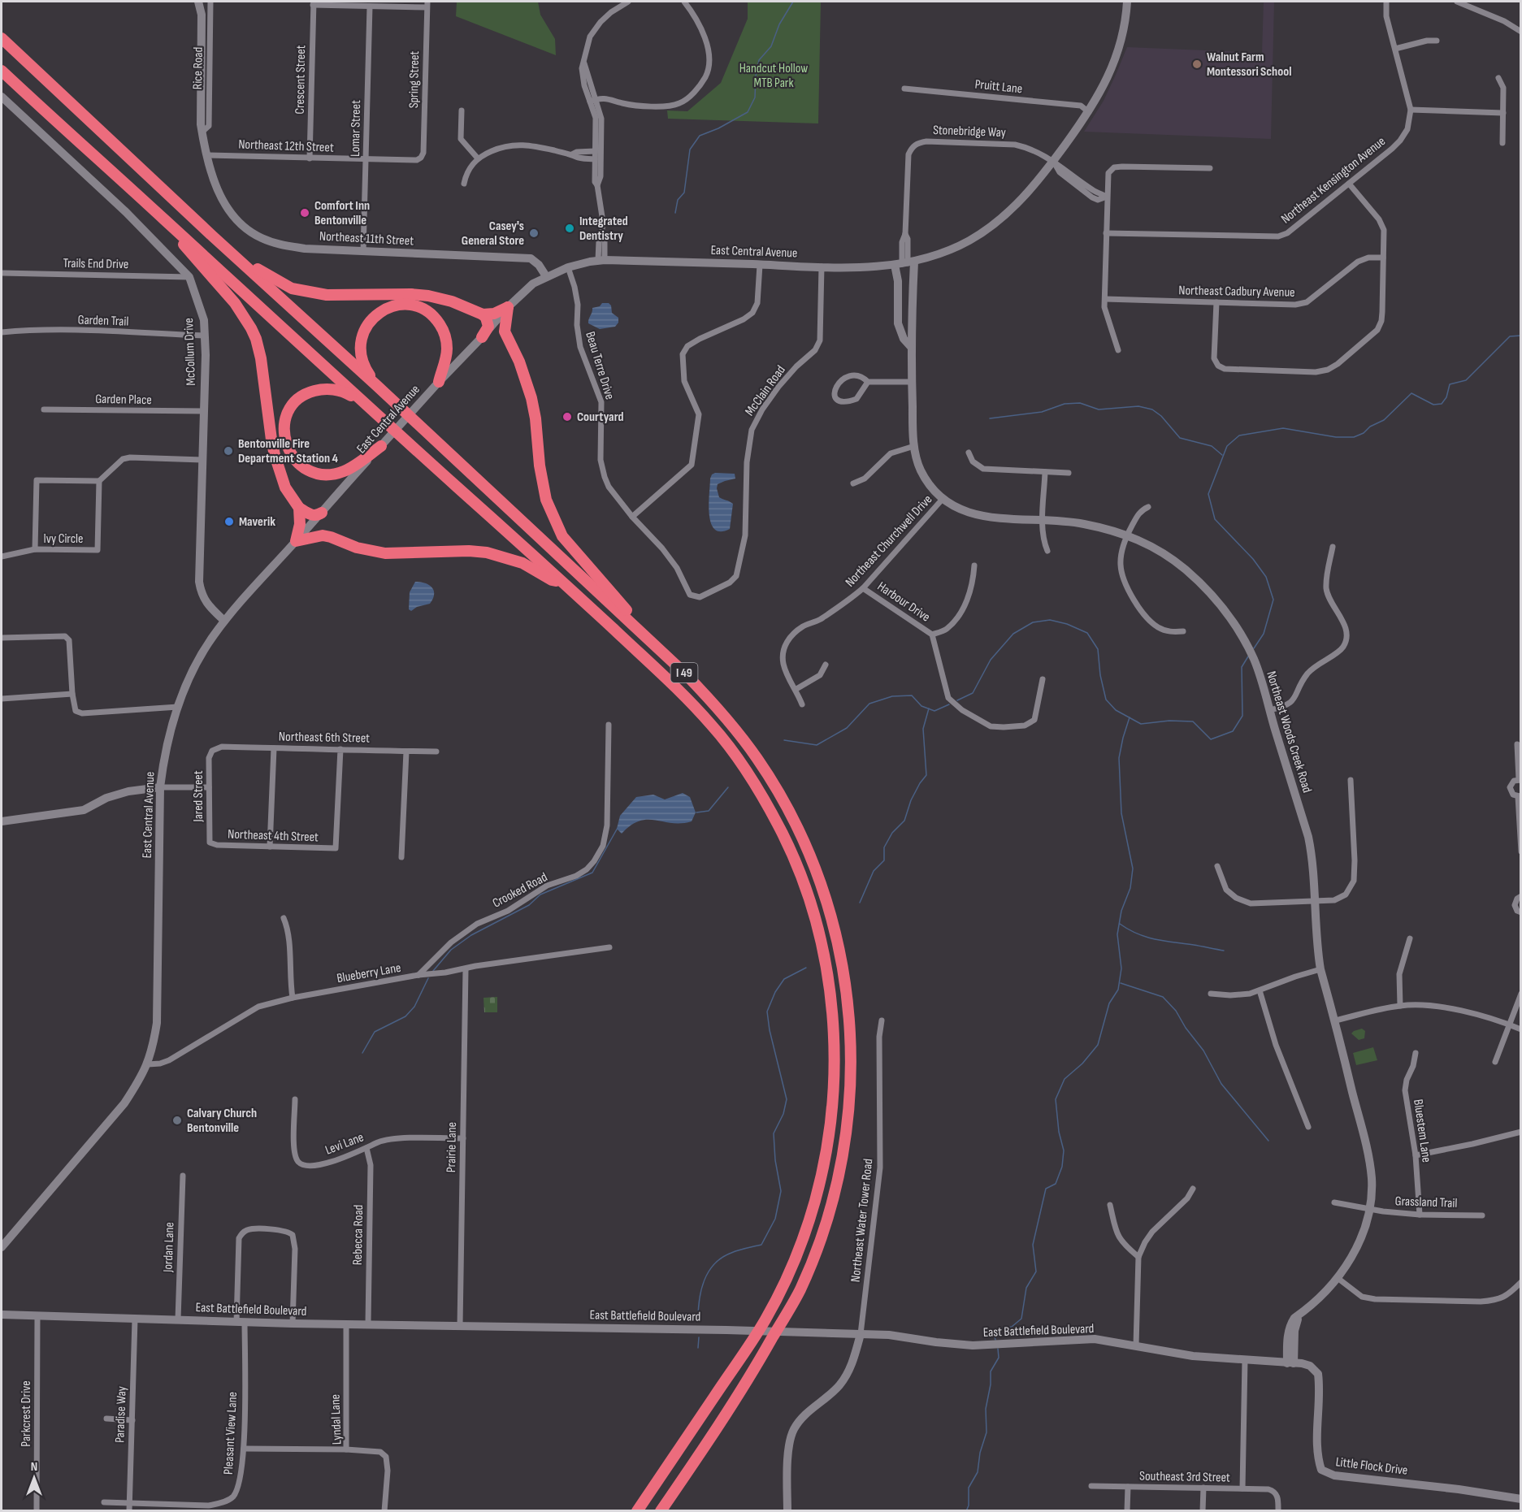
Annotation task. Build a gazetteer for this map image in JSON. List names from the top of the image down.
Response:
{
  "streets": {
    "highway": ["I 49"],
    "street": [
      "Rice Road",
      "Crescent Street",
      "Spring Street",
      "Pruitt Lane",
      "Lomar Street",
      "Stonebridge Way",
      "Northeast 12th Street",
      "Northeast Kensington Avenue",
      "Northeast 11th Street",
      "East Central Avenue",
      "Trails End Drive",
      "Northeast Cadbury Avenue",
      "Garden Trail",
      "McCollum Drive",
      "Beau Terre Drive",
      "McClain Road",
      "Garden Place",
      "Ivy Circle",
      "Northeast Churchwell Drive",
      "Harbour Drive",
      "Northeast Woods Creek Road",
      "Northeast 6th Street",
      "Jared Street",
      "Northeast 4th Street",
      "Crooked Road",
      "Blueberry Lane",
      "Bluestem Lane",
      "Levi Lane",
      "Prairie Lane",
      "Grassland Trail",
      "Northeast Water Tower Road",
      "Rebecca Road",
      "Jordan Lane",
      "East Battlefield Boulevard",
      "Parkcrest Drive",
      "Paradise Way",
      "Lyndal Lane",
      "Pleasant View Lane",
      "Little Flock Drive",
      "Southeast 3rd Street"
    ]
  },
  "crossings": [
    ["Rice Road", "Northeast 11th Street"],
    ["Crescent Street", "Northeast 12th Street"],
    ["Spring Street", "Northeast 12th Street"],
    ["Pruitt Lane", "East Central Avenue"],
    ["Lomar Street", "Northeast 12th Street"],
    ["Lomar Street", "Northeast 11th Street"],
    ["Stonebridge Way", "East Central Avenue"],
    ["Stonebridge Way", "Northeast Woods Creek Road"],
    ["Northeast 12th Street", "Northeast 11th Street"],
    ["Northeast 11th Street", "East Central Avenue"],
    ["East Central Avenue", "McCollum Drive"],
    ["East Central Avenue", "Beau Terre Drive"],
    ["East Central Avenue", "McClain Road"],
    ["East Central Avenue", "Northeast Woods Creek Road"],
    ["East Central Avenue", "Blueberry Lane"],
    ["Trails End Drive", "McCollum Drive"],
    ["Garden Trail", "McCollum Drive"],
    ["McCollum Drive", "Garden Place"],
    ["Beau Terre Drive", "McClain Road"],
    ["Northeast Churchwell Drive", "Harbour Drive"],
    ["Northeast Churchwell Drive", "Northeast Woods Creek Road"],
    ["Northeast Woods Creek Road", "Grassland Trail"],
    ["Northeast Woods Creek Road", "East Battlefield Boulevard"],
    ["Northeast Woods Creek Road", "Little Flock Drive"],
    ["Northeast 6th Street", "Jared Street"],
    ["Northeast 6th Street", "Northeast 4th Street"],
    ["Jared Street", "Northeast 4th Street"],
    ["Crooked Road", "Blueberry Lane"],
    ["Blueberry Lane", "Prairie Lane"],
    ["Bluestem Lane", "Grassland Trail"],
    ["Levi Lane", "Prairie Lane"],
    ["Levi Lane", "Rebecca Road"],
    ["Prairie Lane", "East Battlefield Boulevard"],
    ["Northeast Water Tower Road", "East Battlefield Boulevard"],
    ["Rebecca Road", "East Battlefield Boulevard"],
    ["Jordan Lane", "East Battlefield Boulevard"],
    ["East Battlefield Boulevard", "Parkcrest Drive"],
    ["East Battlefield Boulevard", "Paradise Way"],
    ["East Battlefield Boulevard", "Lyndal Lane"],
    ["East Battlefield Boulevard", "Pleasant View Lane"],
    ["East Battlefield Boulevard", "Little Flock Drive"],
    ["Paradise Way", "Pleasant View Lane"]
  ],
  "parks": ["Handcut Hollow MTB Park"],
  "places": [
    "Walnut Farm Montessori School",
    "Comfort Inn Bentonville",
    "Integrated Dentistry",
    "Casey's General Store",
    "Courtyard",
    "Bentonville Fire Department Station 4",
    "Maverik",
    "Calvary Church Bentonville"
  ],
  "north": "top"
}
